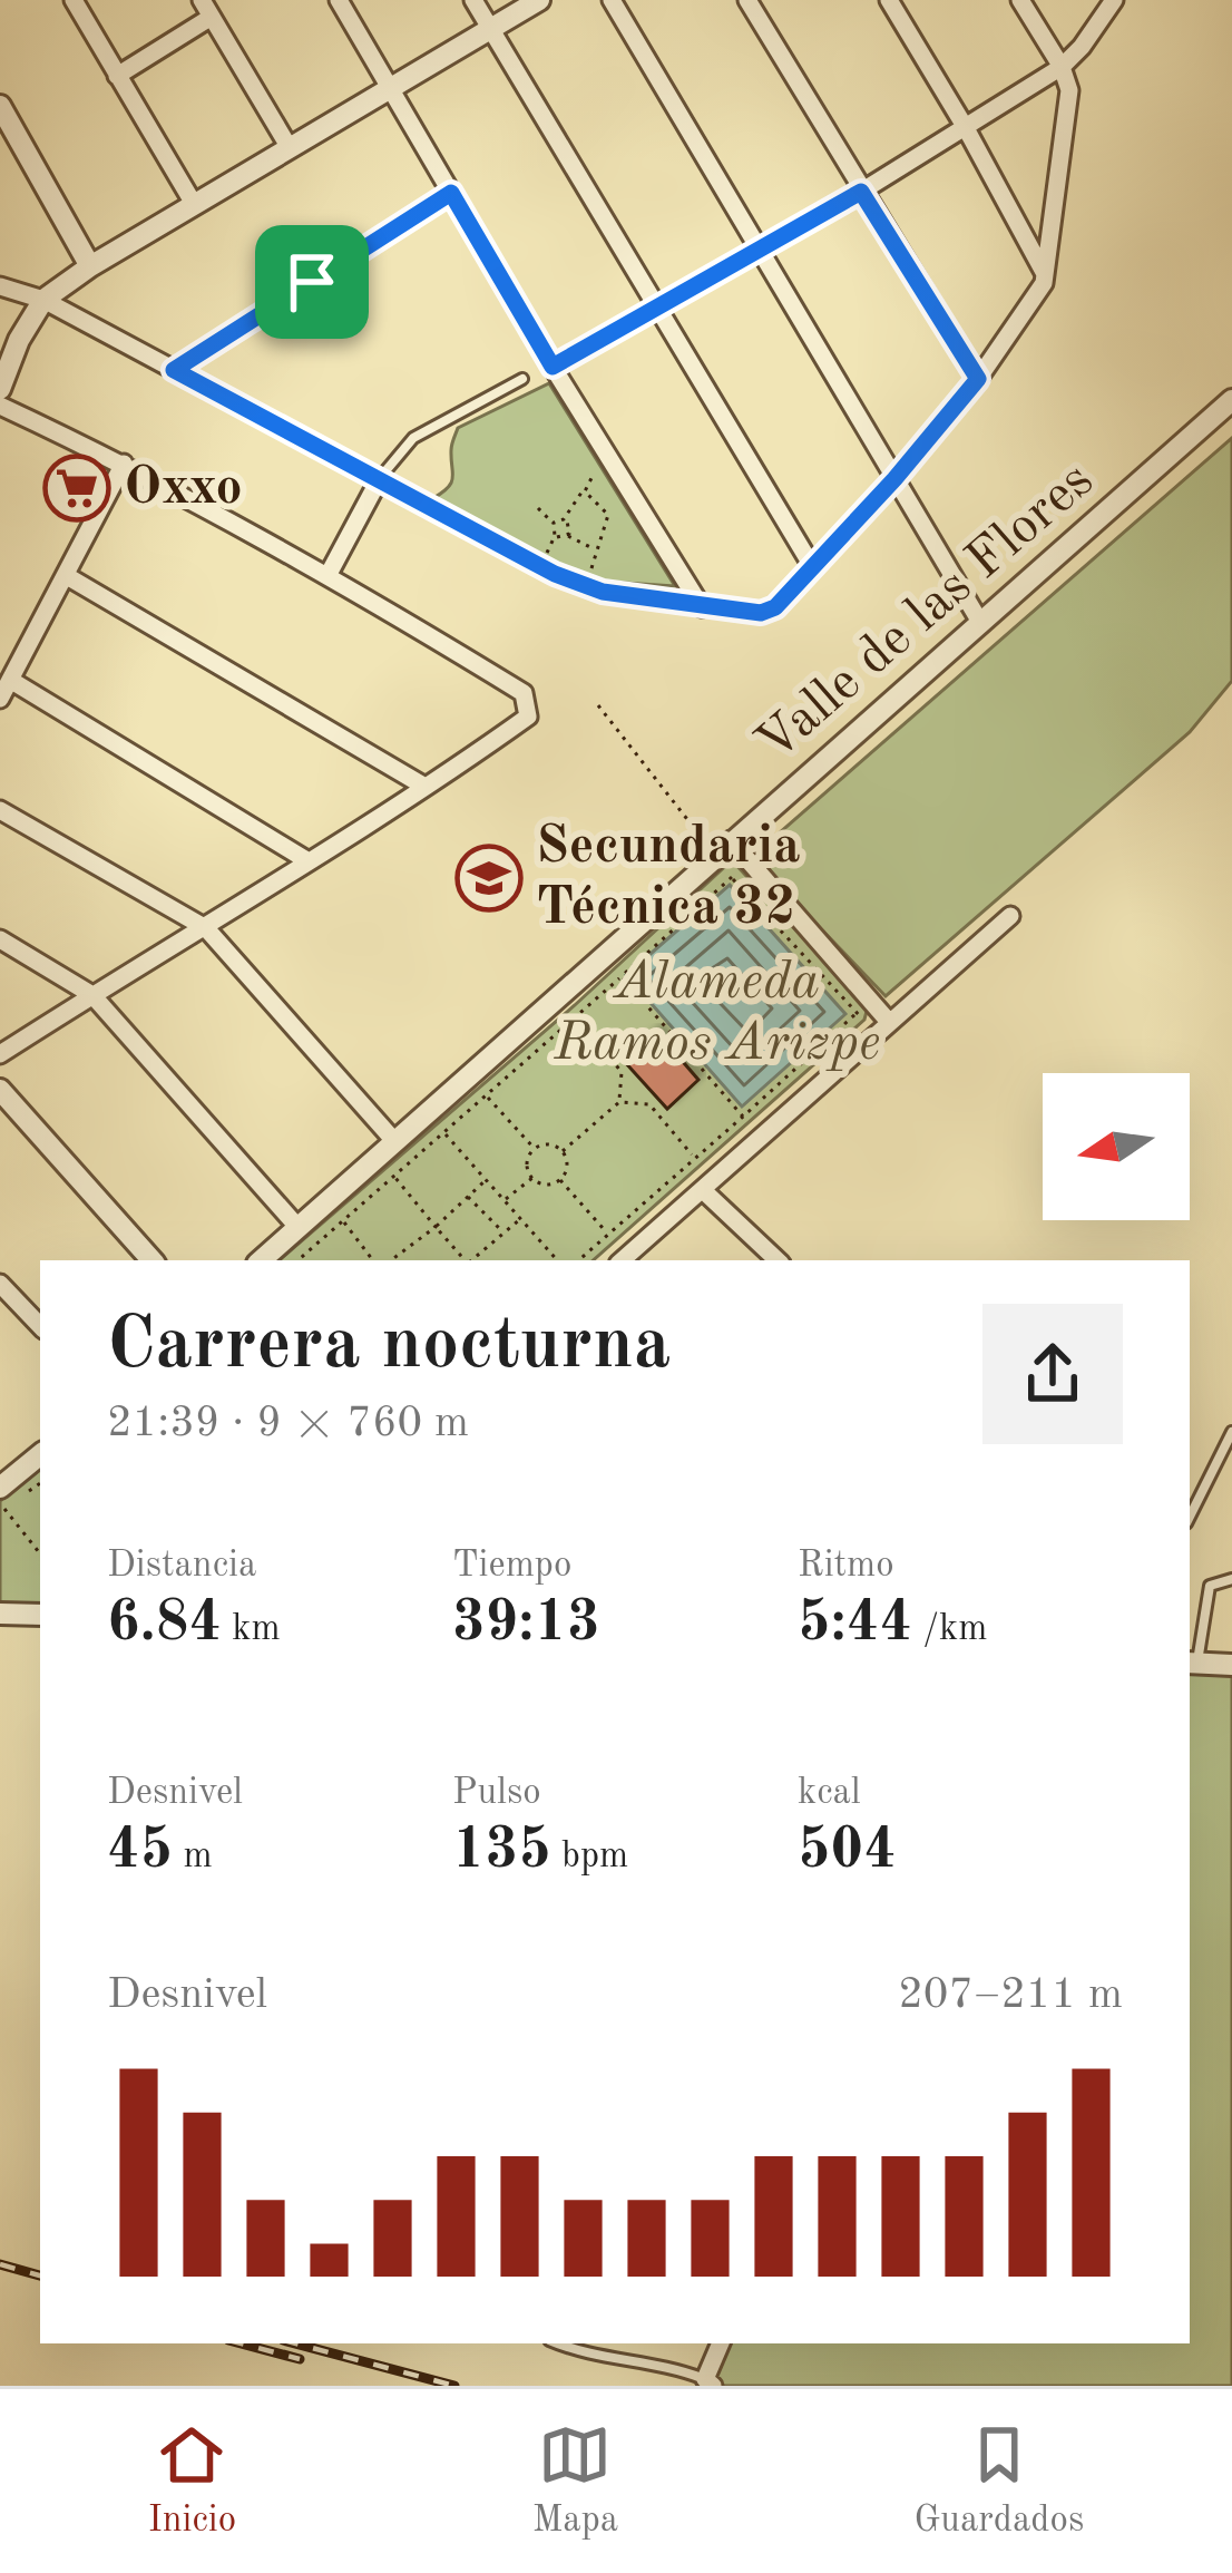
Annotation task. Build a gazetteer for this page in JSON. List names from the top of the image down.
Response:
{
  "streets": {
    "street": ["Valle de las Flores"]
  },
  "parks": ["Alameda Ramos Arizpe"],
  "places": {
    "supermarket": ["Oxxo"],
    "school or university": ["Secundaria Técnica 32"]
  },
  "north": "left",
  "page": {
    "heading": ["Carrera nocturna", "21:39 · 9 × 760 m"],
    "stats": [
      ["Distancia", "6.84 km"],
      ["Tiempo", "39:13"],
      ["Ritmo", "5:44 /km"],
      ["Desnivel", "45 m"],
      ["Pulso", "135 bpm"],
      ["kcal", "504"]
    ],
    "chart": ["Desnivel", "207–211 m"],
    "tabs": ["Inicio", "Mapa", "Guardados"]
  }
}
